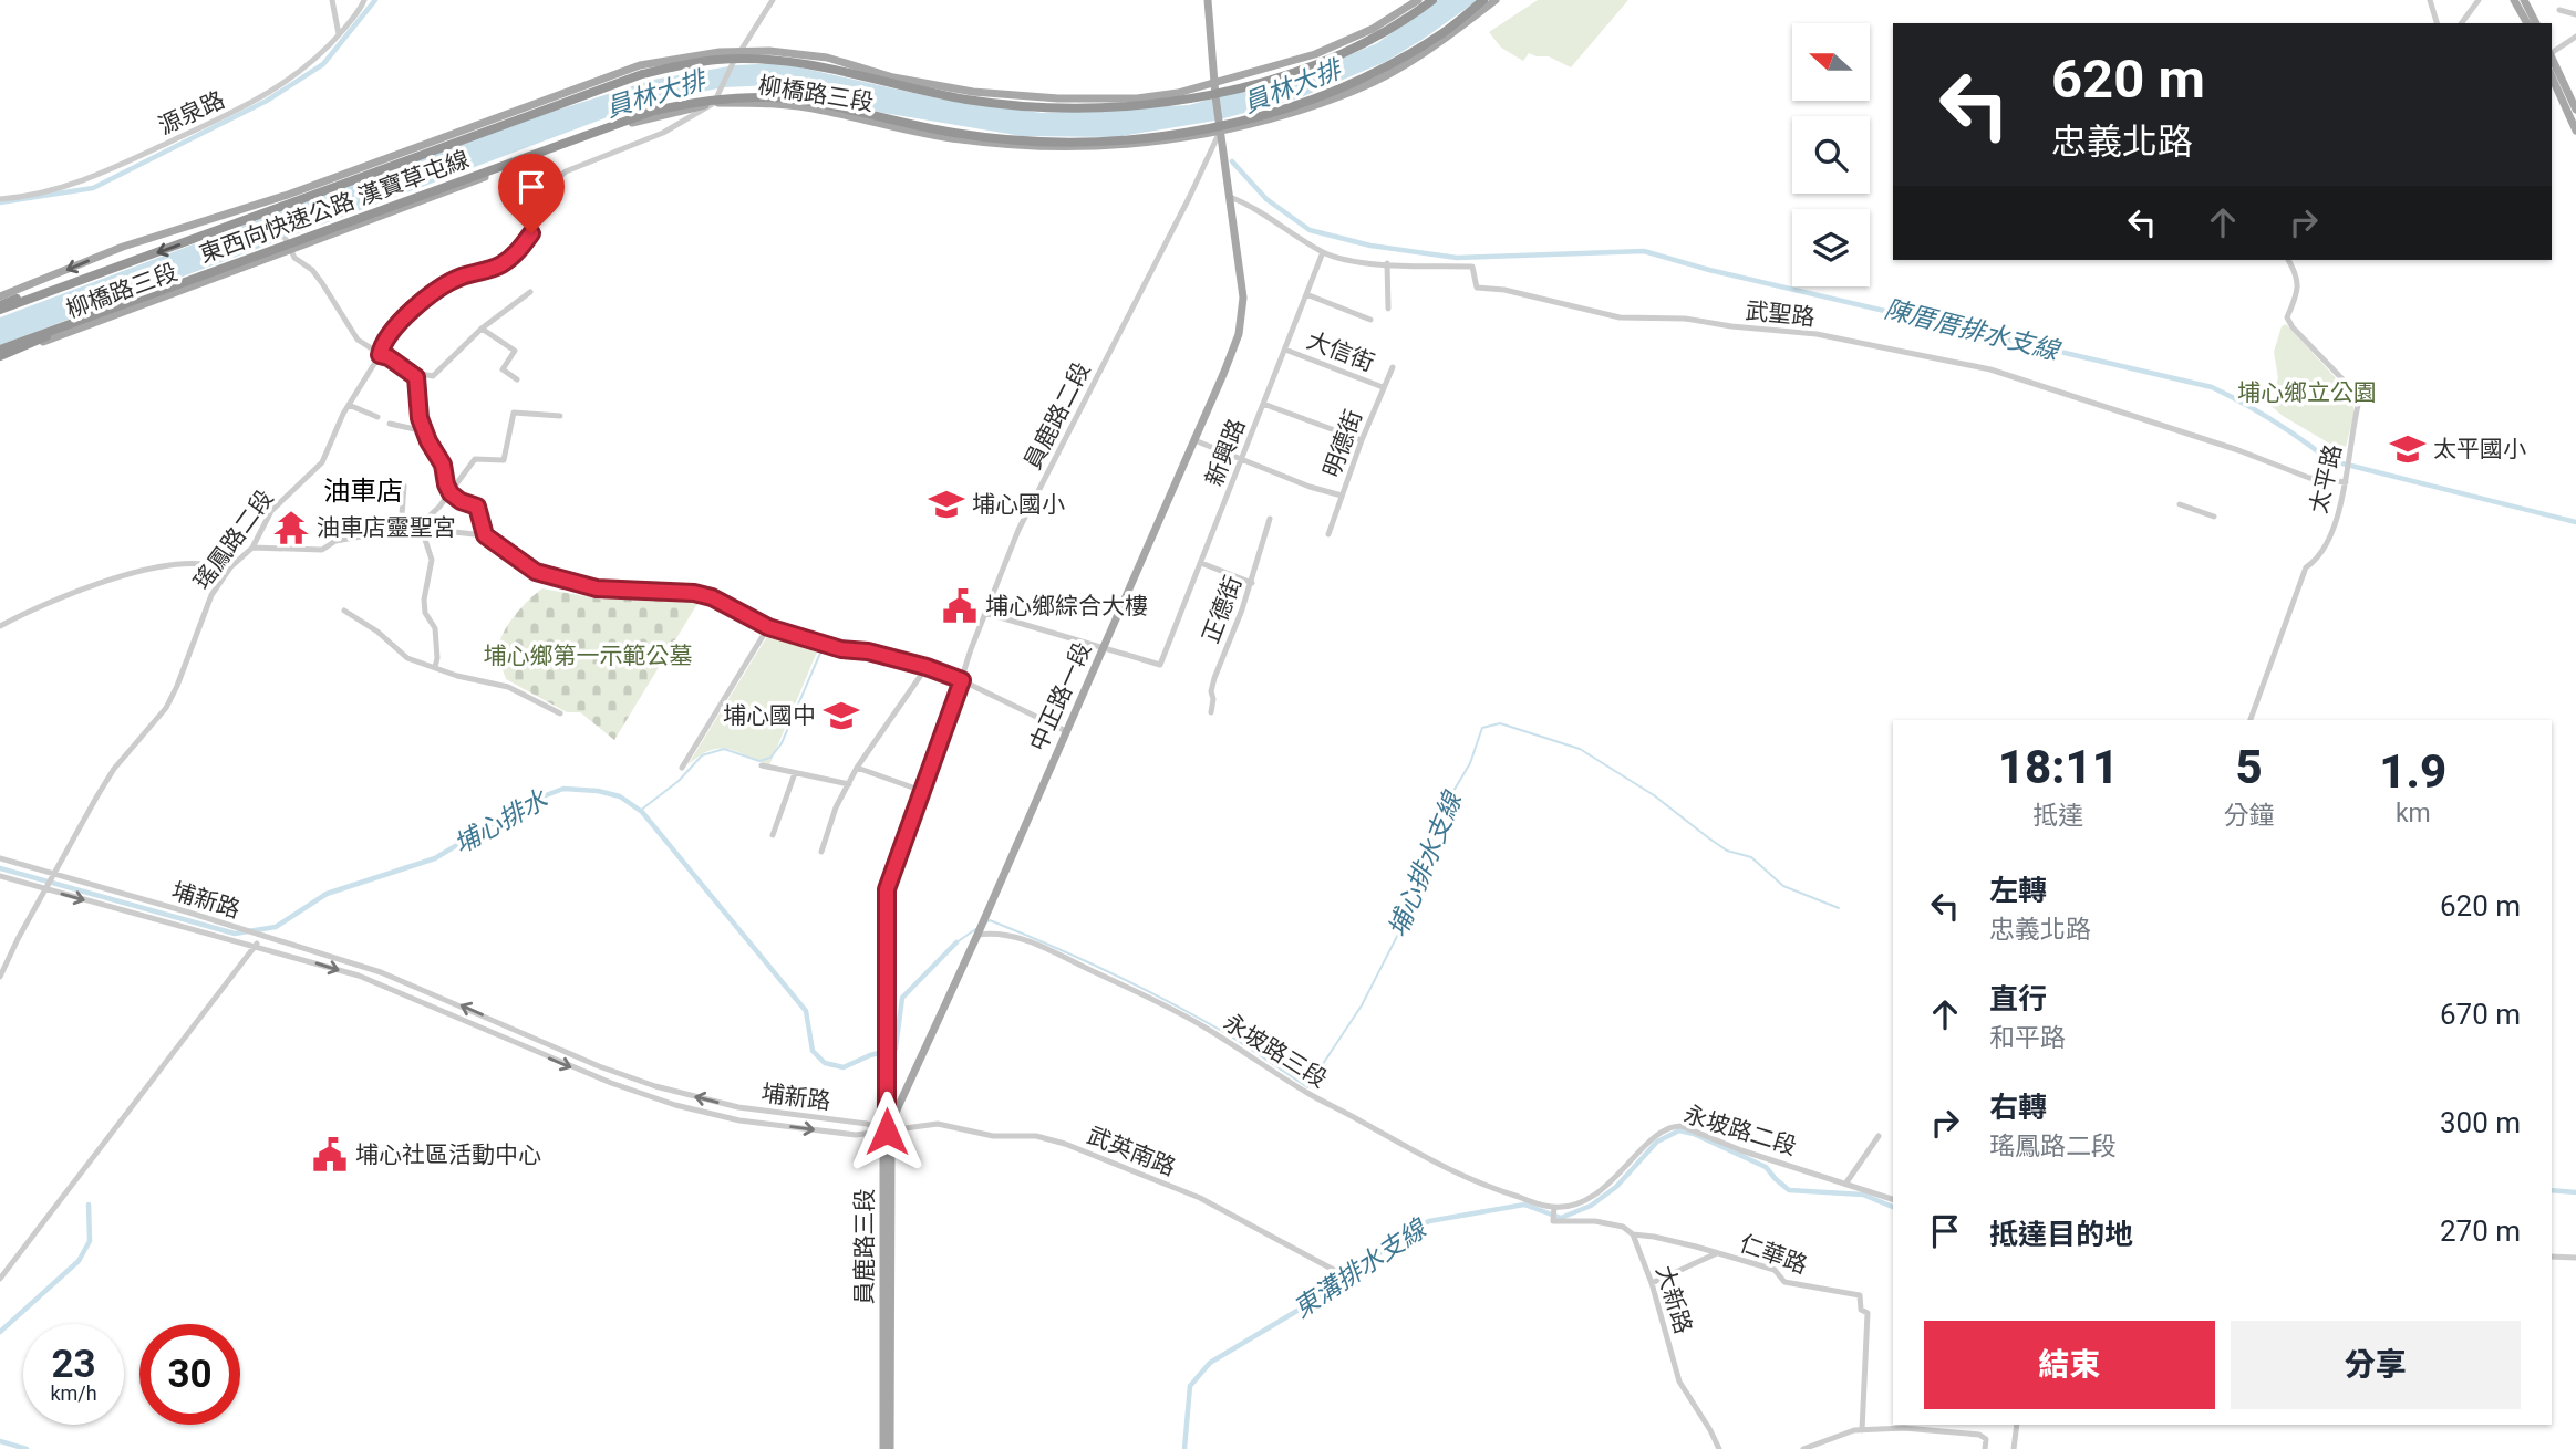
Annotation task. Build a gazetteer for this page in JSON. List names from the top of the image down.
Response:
{
  "streets": {
    "highway": ["東西向快速公路 漢寶草屯線"],
    "main road": ["柳橋路三段", "中正路一段", "員鹿路三段"],
    "street": [
      "源泉路",
      "武聖路",
      "大信街",
      "員鹿路二段",
      "明德街",
      "新興路",
      "太平路",
      "瑤鳳路二段",
      "正德街",
      "埔新路",
      "永坡路三段",
      "永坡路二段",
      "武英南路",
      "仁華路",
      "大新路"
    ]
  },
  "crossings": [
    ["柳橋路三段", "員鹿路二段"],
    ["柳橋路三段", "瑤鳳路二段"],
    ["柳橋路三段", "中正路一段"],
    ["武聖路", "新興路"],
    ["武聖路", "太平路"],
    ["武聖路", "中正路一段"],
    ["大信街", "明德街"],
    ["大信街", "新興路"],
    ["員鹿路二段", "中正路一段"],
    ["員鹿路二段", "埔新路"],
    ["員鹿路二段", "武英南路"],
    ["員鹿路二段", "員鹿路三段"],
    ["新興路", "中正路一段"],
    ["瑤鳳路二段", "埔新路"],
    ["中正路一段", "埔新路"],
    ["中正路一段", "永坡路三段"],
    ["中正路一段", "武英南路"],
    ["中正路一段", "員鹿路三段"],
    ["埔新路", "武英南路"],
    ["埔新路", "員鹿路三段"],
    ["永坡路三段", "永坡路二段"],
    ["武英南路", "員鹿路三段"],
    ["仁華路", "大新路"]
  ],
  "districts": ["油車店"],
  "water": [
    "員林大排",
    "陳厝厝排水支線",
    "埔心排水",
    "埔心排水支線",
    "東溝排水支線"
  ],
  "parks": ["埔心鄉立公園", "埔心鄉第一示範公墓"],
  "places": {
    "school or university": ["太平國小", "埔心國小", "埔心國中"],
    "temple": ["油車店靈聖宮"],
    "public building": ["埔心鄉綜合大樓", "埔心社區活動中心"]
  },
  "north": "left",
  "page": {
    "turn": ["620 m", "忠義北路"],
    "eta": [
      "18:11",
      "抵達",
      "5",
      "分鐘",
      "1.9",
      "km"
    ],
    "list": [
      {
        "name": "左轉",
        "note": "忠義北路",
        "value": "620 m"
      },
      {
        "name": "直行",
        "note": "和平路",
        "value": "670 m"
      },
      {
        "name": "右轉",
        "note": "瑤鳳路二段",
        "value": "300 m"
      },
      {
        "name": "抵達目的地",
        "value": "270 m"
      }
    ],
    "buttons": ["結束", "分享"],
    "speed": "23 km/h",
    "limit": "30"
  }
}
